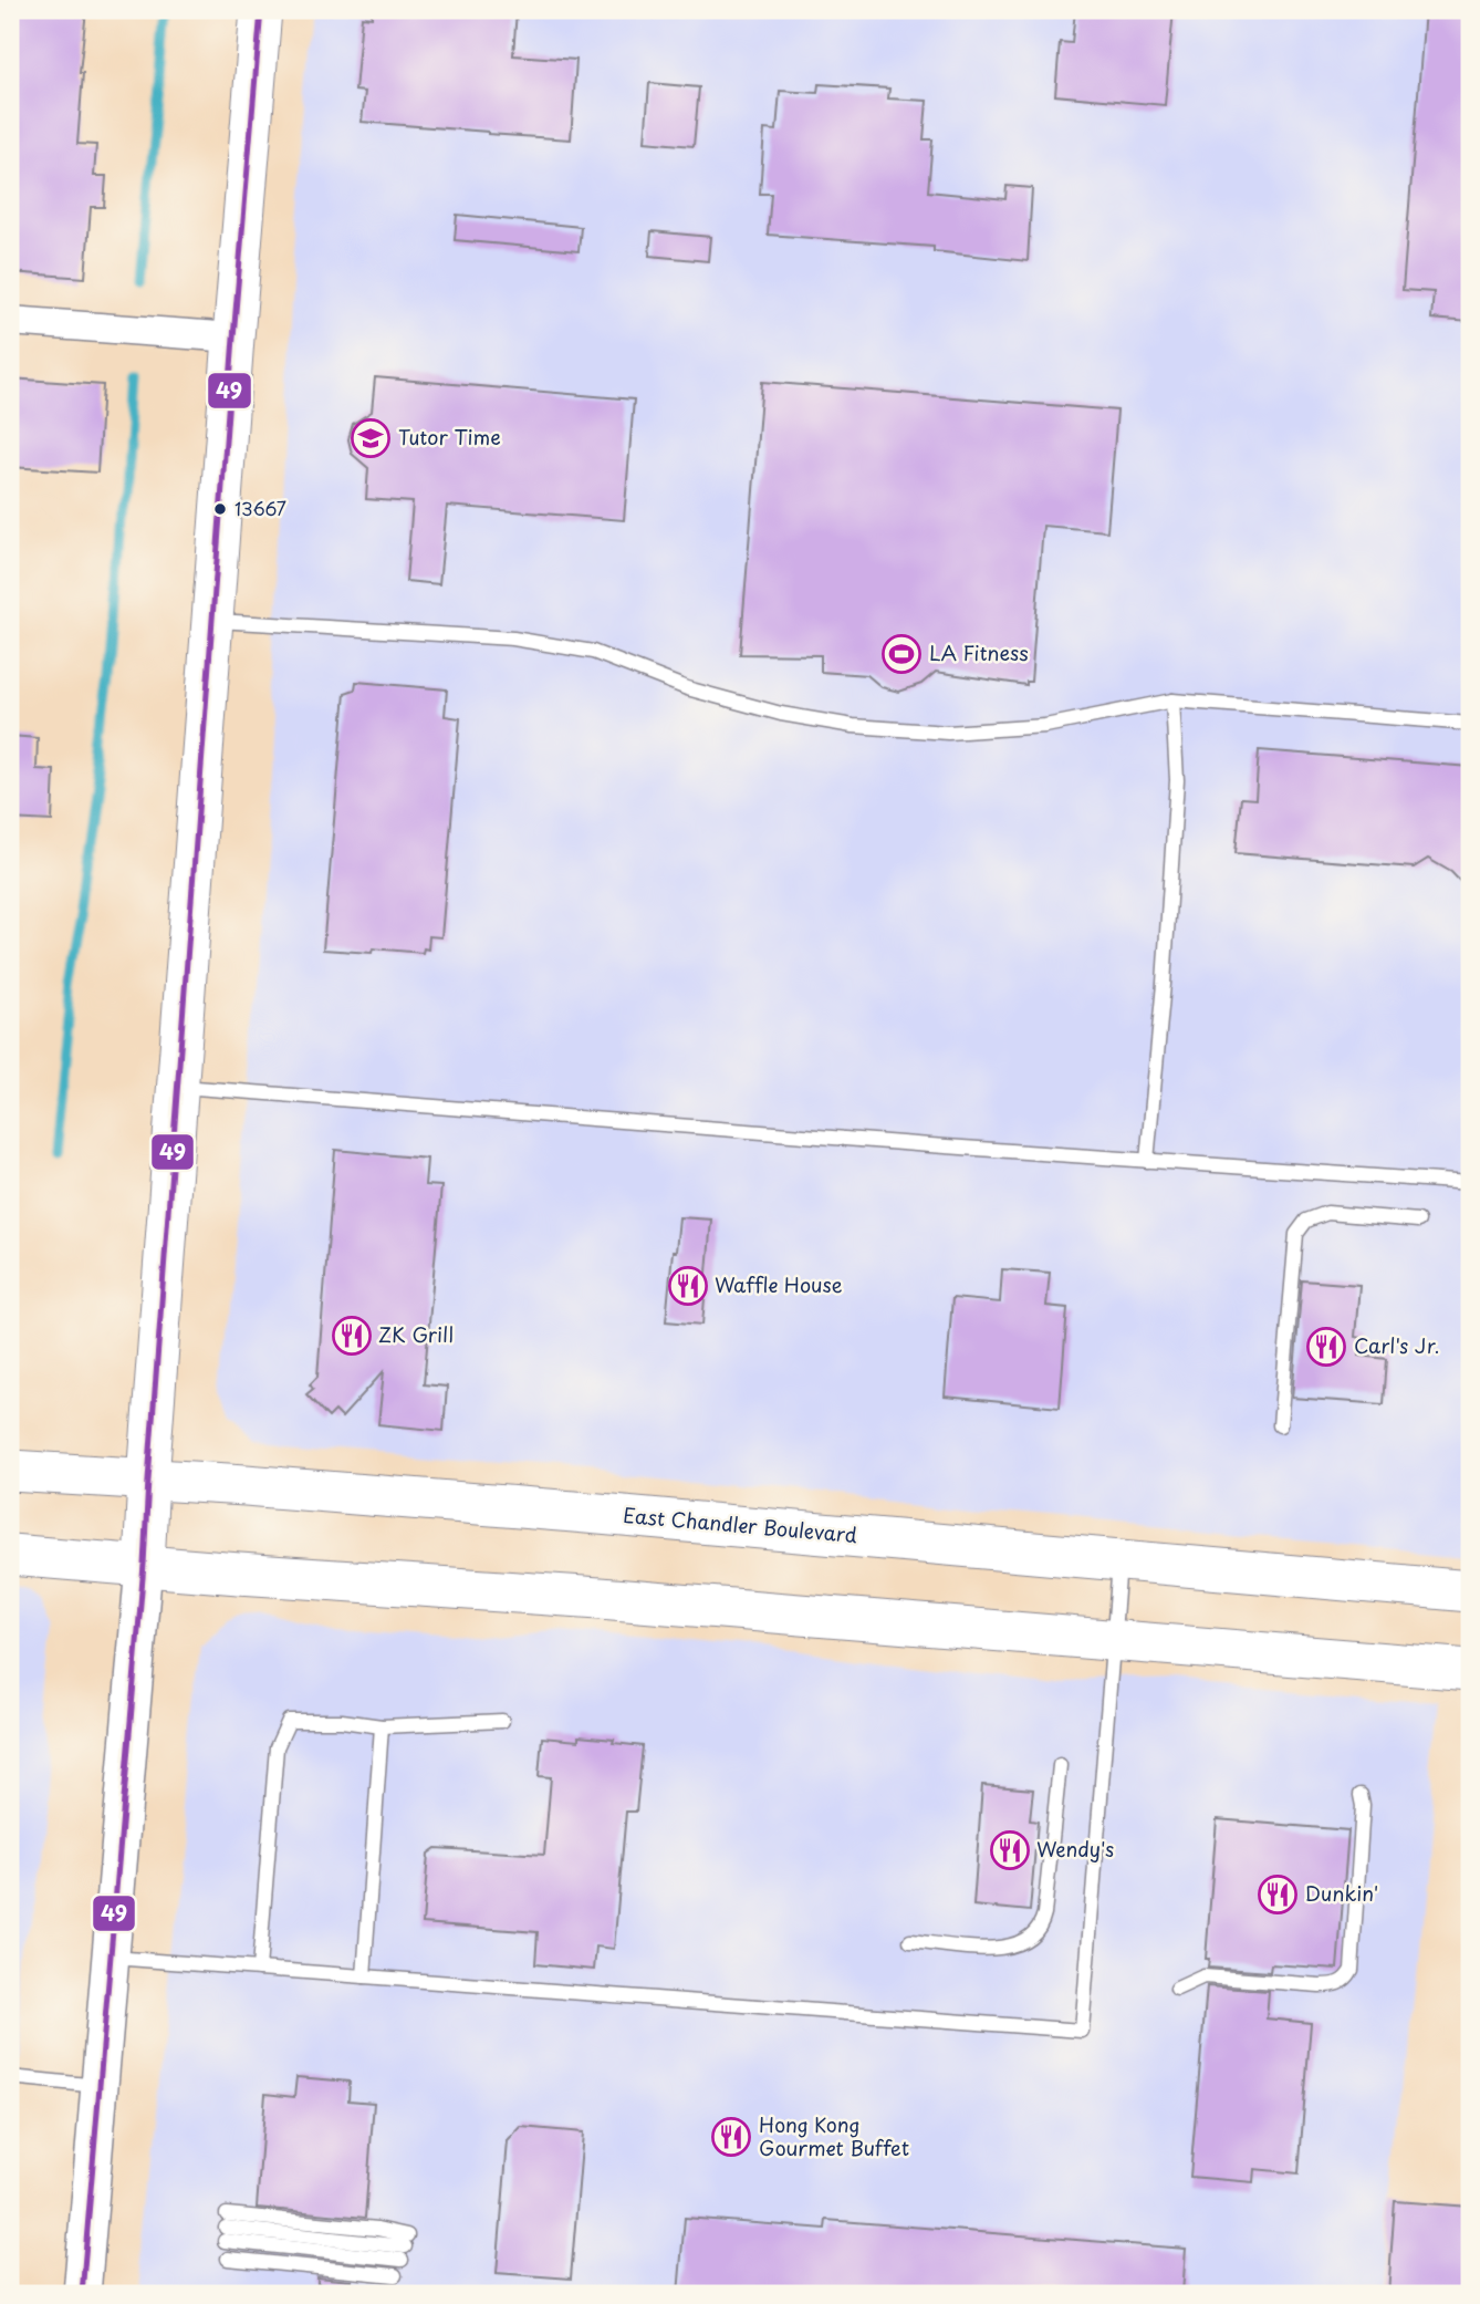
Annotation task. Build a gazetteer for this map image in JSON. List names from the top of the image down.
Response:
{
  "streets": {
    "main road": ["East Chandler Boulevard"]
  },
  "places": {
    "school or university": ["Tutor Time"],
    "other": ["13667"],
    "sports": ["LA Fitness"],
    "restaurant": [
      "Waffle House",
      "ZK Grill",
      "Carl's Jr.",
      "Wendy's",
      "Dunkin'",
      "Hong Kong Gourmet Buffet"
    ]
  },
  "lines": ["transit line 49"]
}
